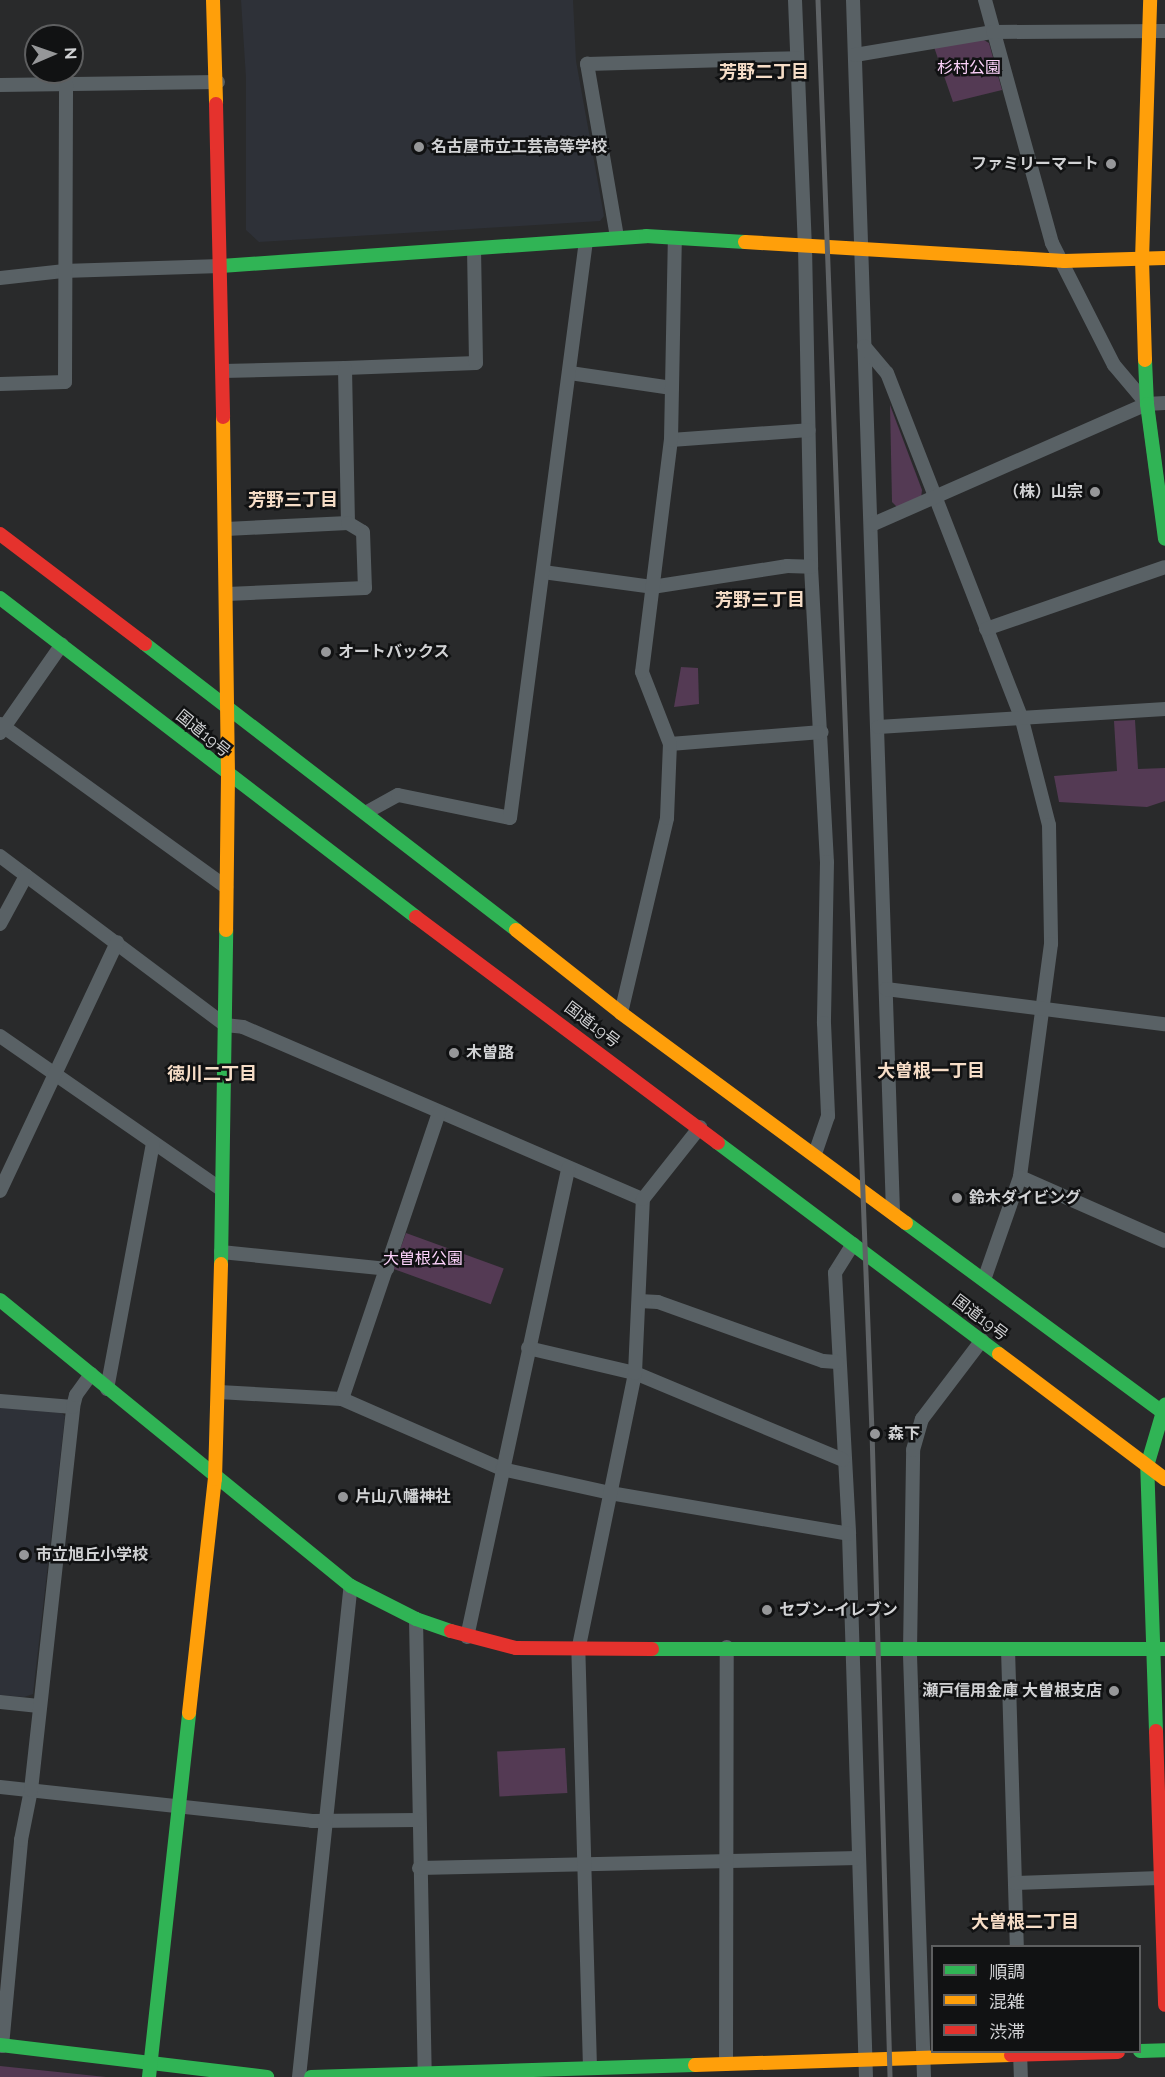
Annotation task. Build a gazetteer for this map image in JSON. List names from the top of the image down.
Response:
{
  "streets": {
    "main road": ["国道19号"]
  },
  "districts": [
    "芳野二丁目",
    "芳野三丁目",
    "芳野三丁目",
    "大曽根一丁目",
    "徳川二丁目",
    "大曽根二丁目"
  ],
  "parks": ["杉村公園", "大曽根公園"],
  "places": [
    "名古屋市立工芸高等学校",
    "ファミリーマート",
    "（株）山宗",
    "オートバックス",
    "木曽路",
    "鈴木ダイビング",
    "森下",
    "片山八幡神社",
    "市立旭丘小学校",
    "セブン-イレブン",
    "瀬戸信用金庫 大曽根支店"
  ],
  "legend": ["順調", "混雑", "渋滞"],
  "north": "right"
}
